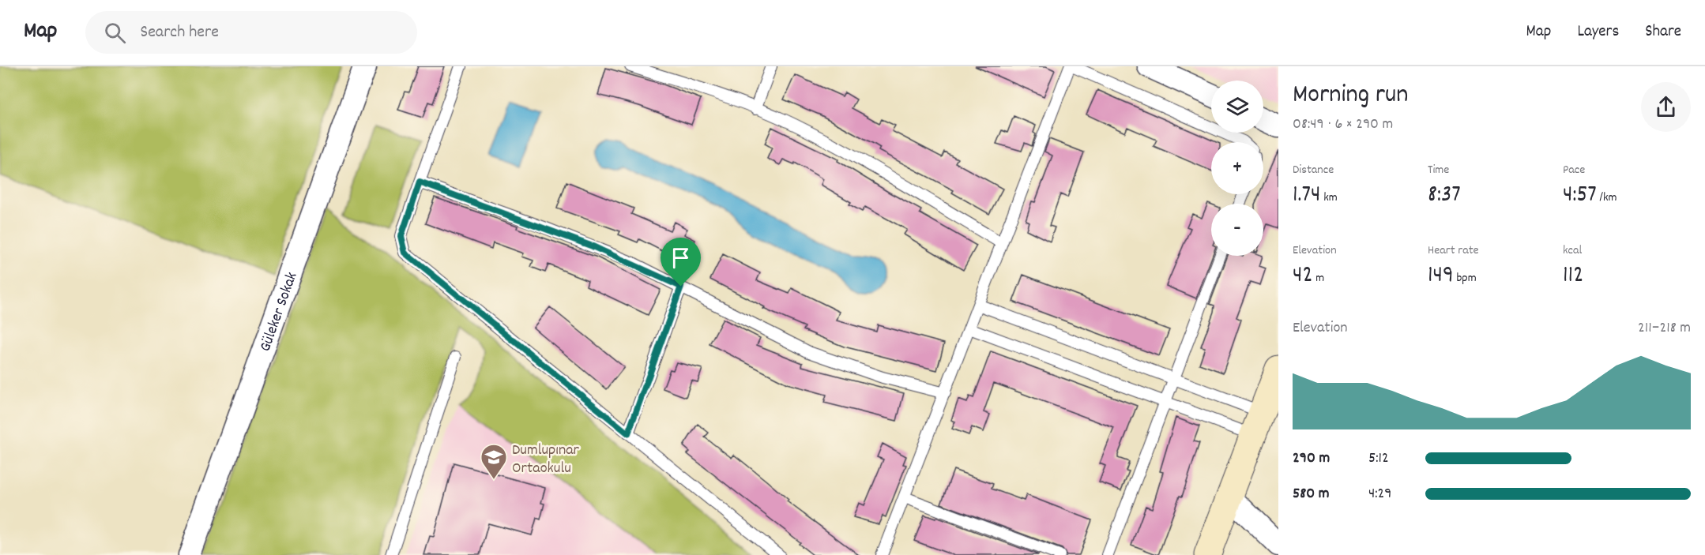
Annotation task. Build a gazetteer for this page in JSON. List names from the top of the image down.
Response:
{
  "streets": {
    "street": ["Güleker Sokak"]
  },
  "places": {
    "school or university": ["Dumlupınar Ortaokulu"]
  },
  "page": {
    "header": "Map",
    "search": "Search here",
    "nav": ["Map", "Layers", "Share"],
    "heading": ["Morning run", "08:49 · 6 × 290 m"],
    "map_buttons": ["+", "−"],
    "stats": [
      ["Distance", "1.74 km"],
      ["Time", "8:37"],
      ["Pace", "4:57 /km"],
      ["Elevation", "42 m"],
      ["Heart rate", "149 bpm"],
      ["kcal", "112"]
    ],
    "chart": ["Elevation", "211–218 m"],
    "list": [
      {
        "name": "290 m",
        "note": "5:12"
      },
      {
        "name": "580 m",
        "note": "4:29"
      }
    ]
  }
}
